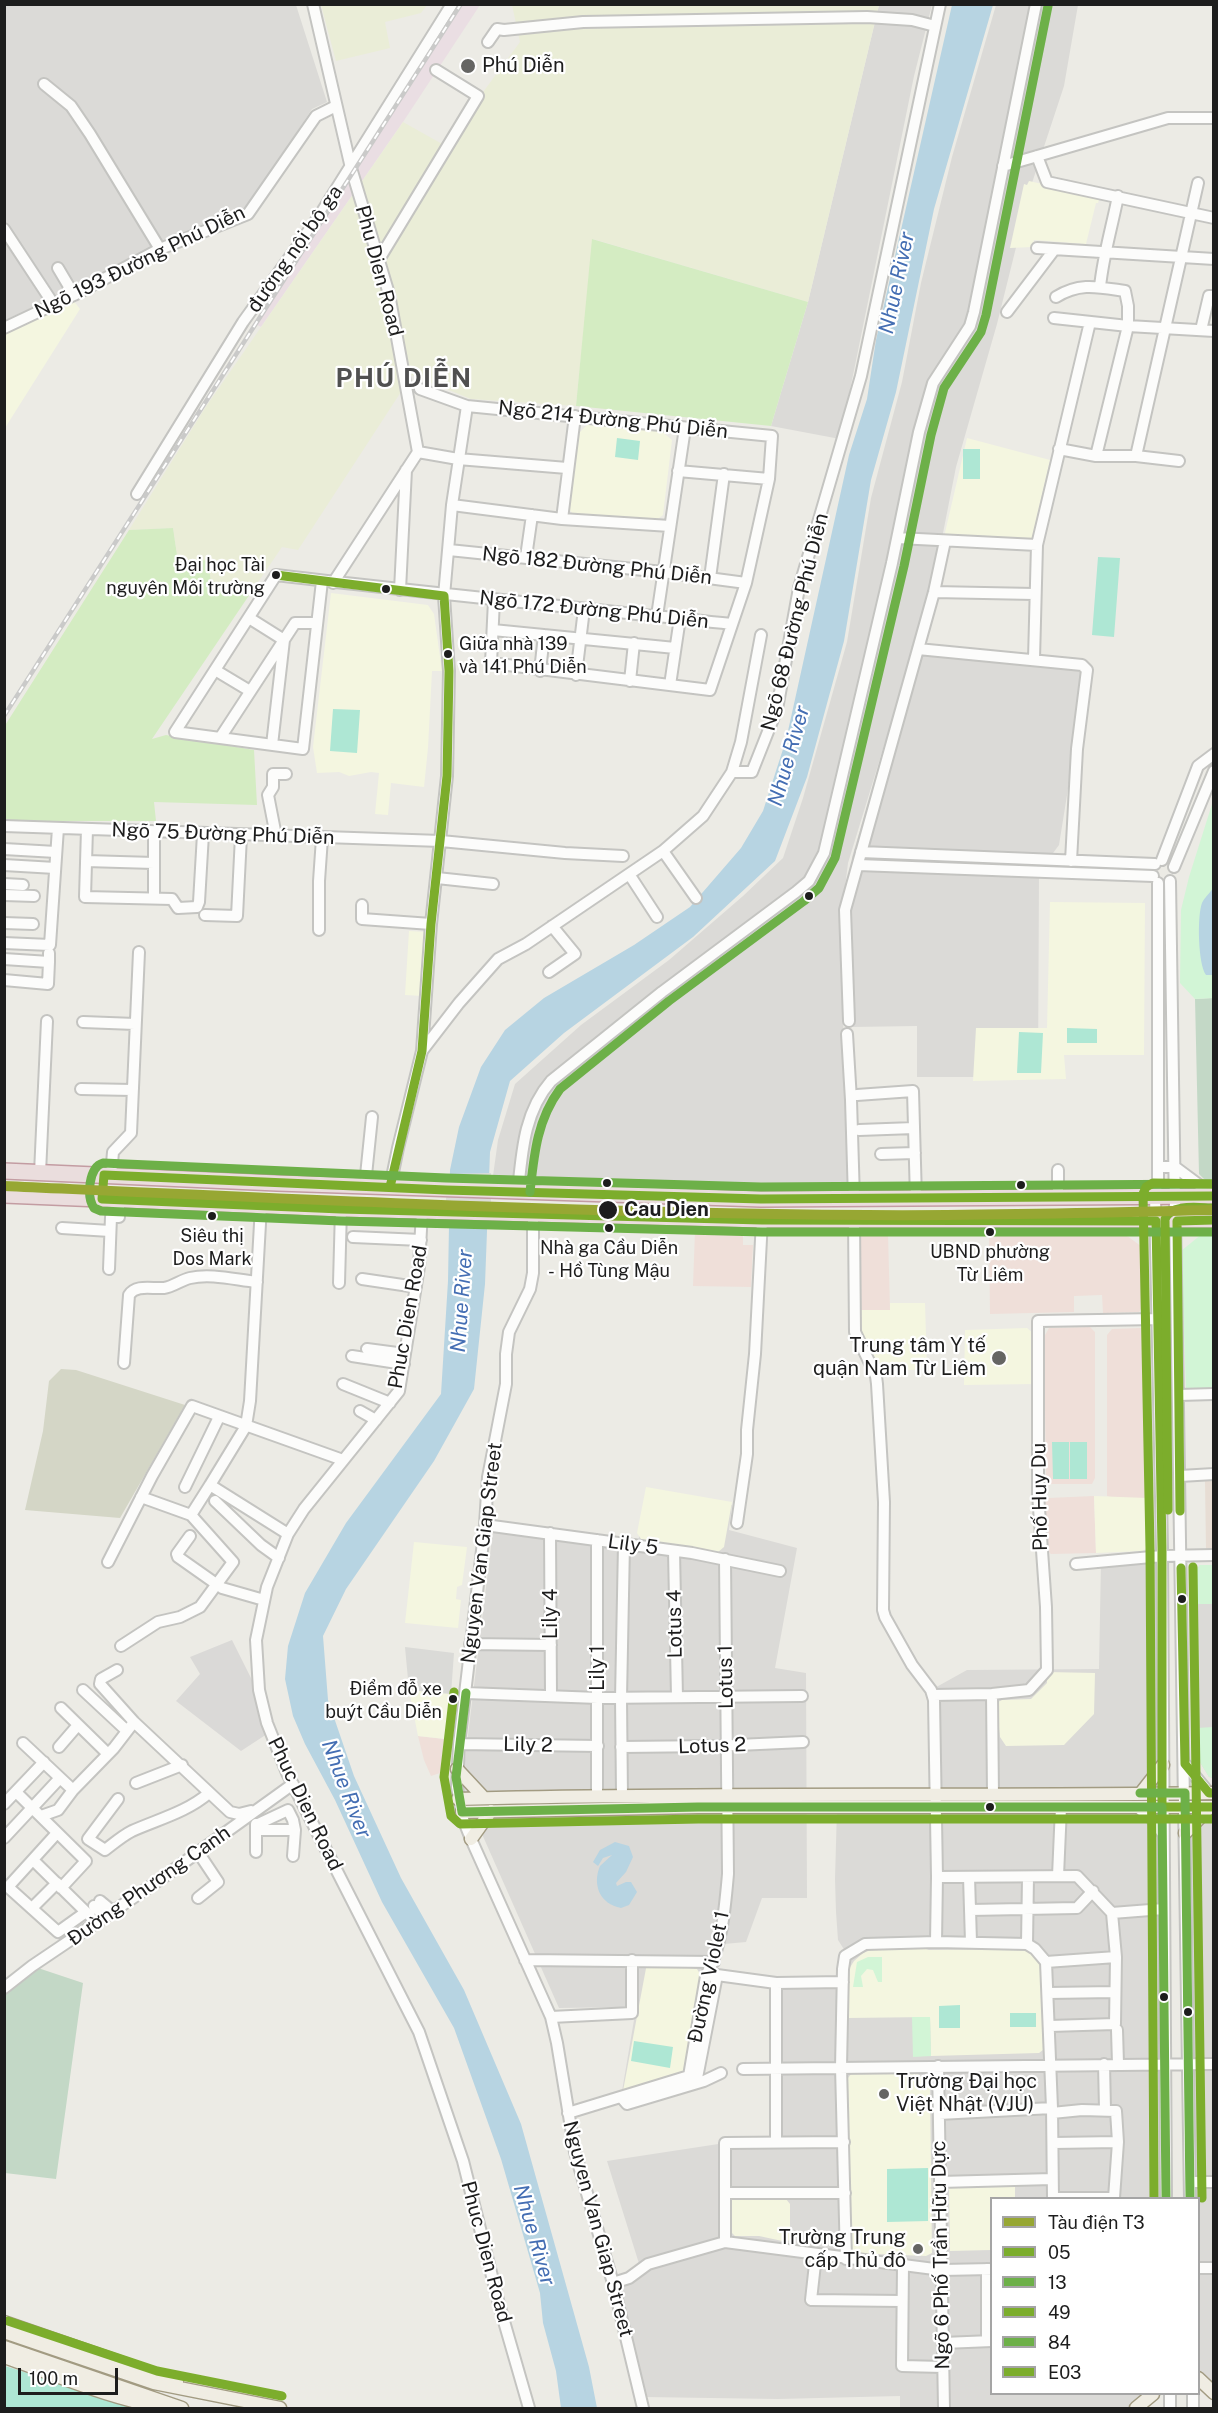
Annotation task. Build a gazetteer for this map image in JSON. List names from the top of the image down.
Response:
{
  "streets": {
    "street": [
      "đường nội bộ ga",
      "Ngõ 193 Đường Phú Diễn",
      "Phu Dien Road",
      "Ngõ 214 Đường Phú Diễn",
      "Ngõ 182 Đường Phú Diễn",
      "Ngõ 172 Đường Phú Diễn",
      "Ngõ 68 Đường Phú Diễn",
      "Ngõ 75 Đường Phú Diễn",
      "Phuc Dien Road",
      "Phố Huy Du",
      "Lily 5",
      "Nguyen Van Giap Street",
      "Lily 4",
      "Lotus 4",
      "Lily 1",
      "Lotus 1",
      "Lily 2",
      "Lotus 2",
      "Đường Phương Canh",
      "Đường Violet 1",
      "Ngõ 6 Phố Trần Hữu Dực"
    ]
  },
  "crossings": [
    ["đường nội bộ ga", "Phu Dien Road"],
    ["Ngõ 193 Đường Phú Diễn", "Phu Dien Road"],
    ["Ngõ 214 Đường Phú Diễn", "Ngõ 172 Đường Phú Diễn"],
    ["Ngõ 182 Đường Phú Diễn", "Ngõ 172 Đường Phú Diễn"],
    ["Phuc Dien Road", "Đường Phương Canh"],
    ["Lily 5", "Nguyen Van Giap Street"],
    ["Lily 5", "Lily 4"],
    ["Lily 5", "Lotus 4"],
    ["Lily 5", "Lily 1"],
    ["Lily 5", "Lotus 1"],
    ["Nguyen Van Giap Street", "Lily 2"],
    ["Lily 1", "Lily 2"],
    ["Lotus 1", "Lotus 2"],
    ["Lotus 1", "Đường Violet 1"]
  ],
  "districts": ["PHÚ DIỄN"],
  "water": ["Nhue River"],
  "places": [
    "Phú Diễn",
    "Đại học Tài nguyên Môi trường",
    "Giữa nhà 139 và 141 Phú Diễn",
    "Cau Dien",
    "Siêu thị Dos Mark",
    "Nhà ga Cầu Diễn - Hồ Tùng Mậu",
    "UBND phường Từ Liêm",
    "Trung tâm Y tế quận Nam Từ Liêm",
    "Điểm đỗ xe buýt Cầu Diễn",
    "Trường Đại học Việt Nhật (VJU)",
    "Trường Trung cấp Thủ đô"
  ],
  "lines": [
    "transit line 13",
    "transit line 05",
    "transit line 49",
    "metro line T3",
    "transit line E03",
    "transit line 84"
  ],
  "legend": [
    "Tàu điện T3",
    "05",
    "13",
    "49",
    "84",
    "E03"
  ],
  "scale_bar": "100 m"
}
